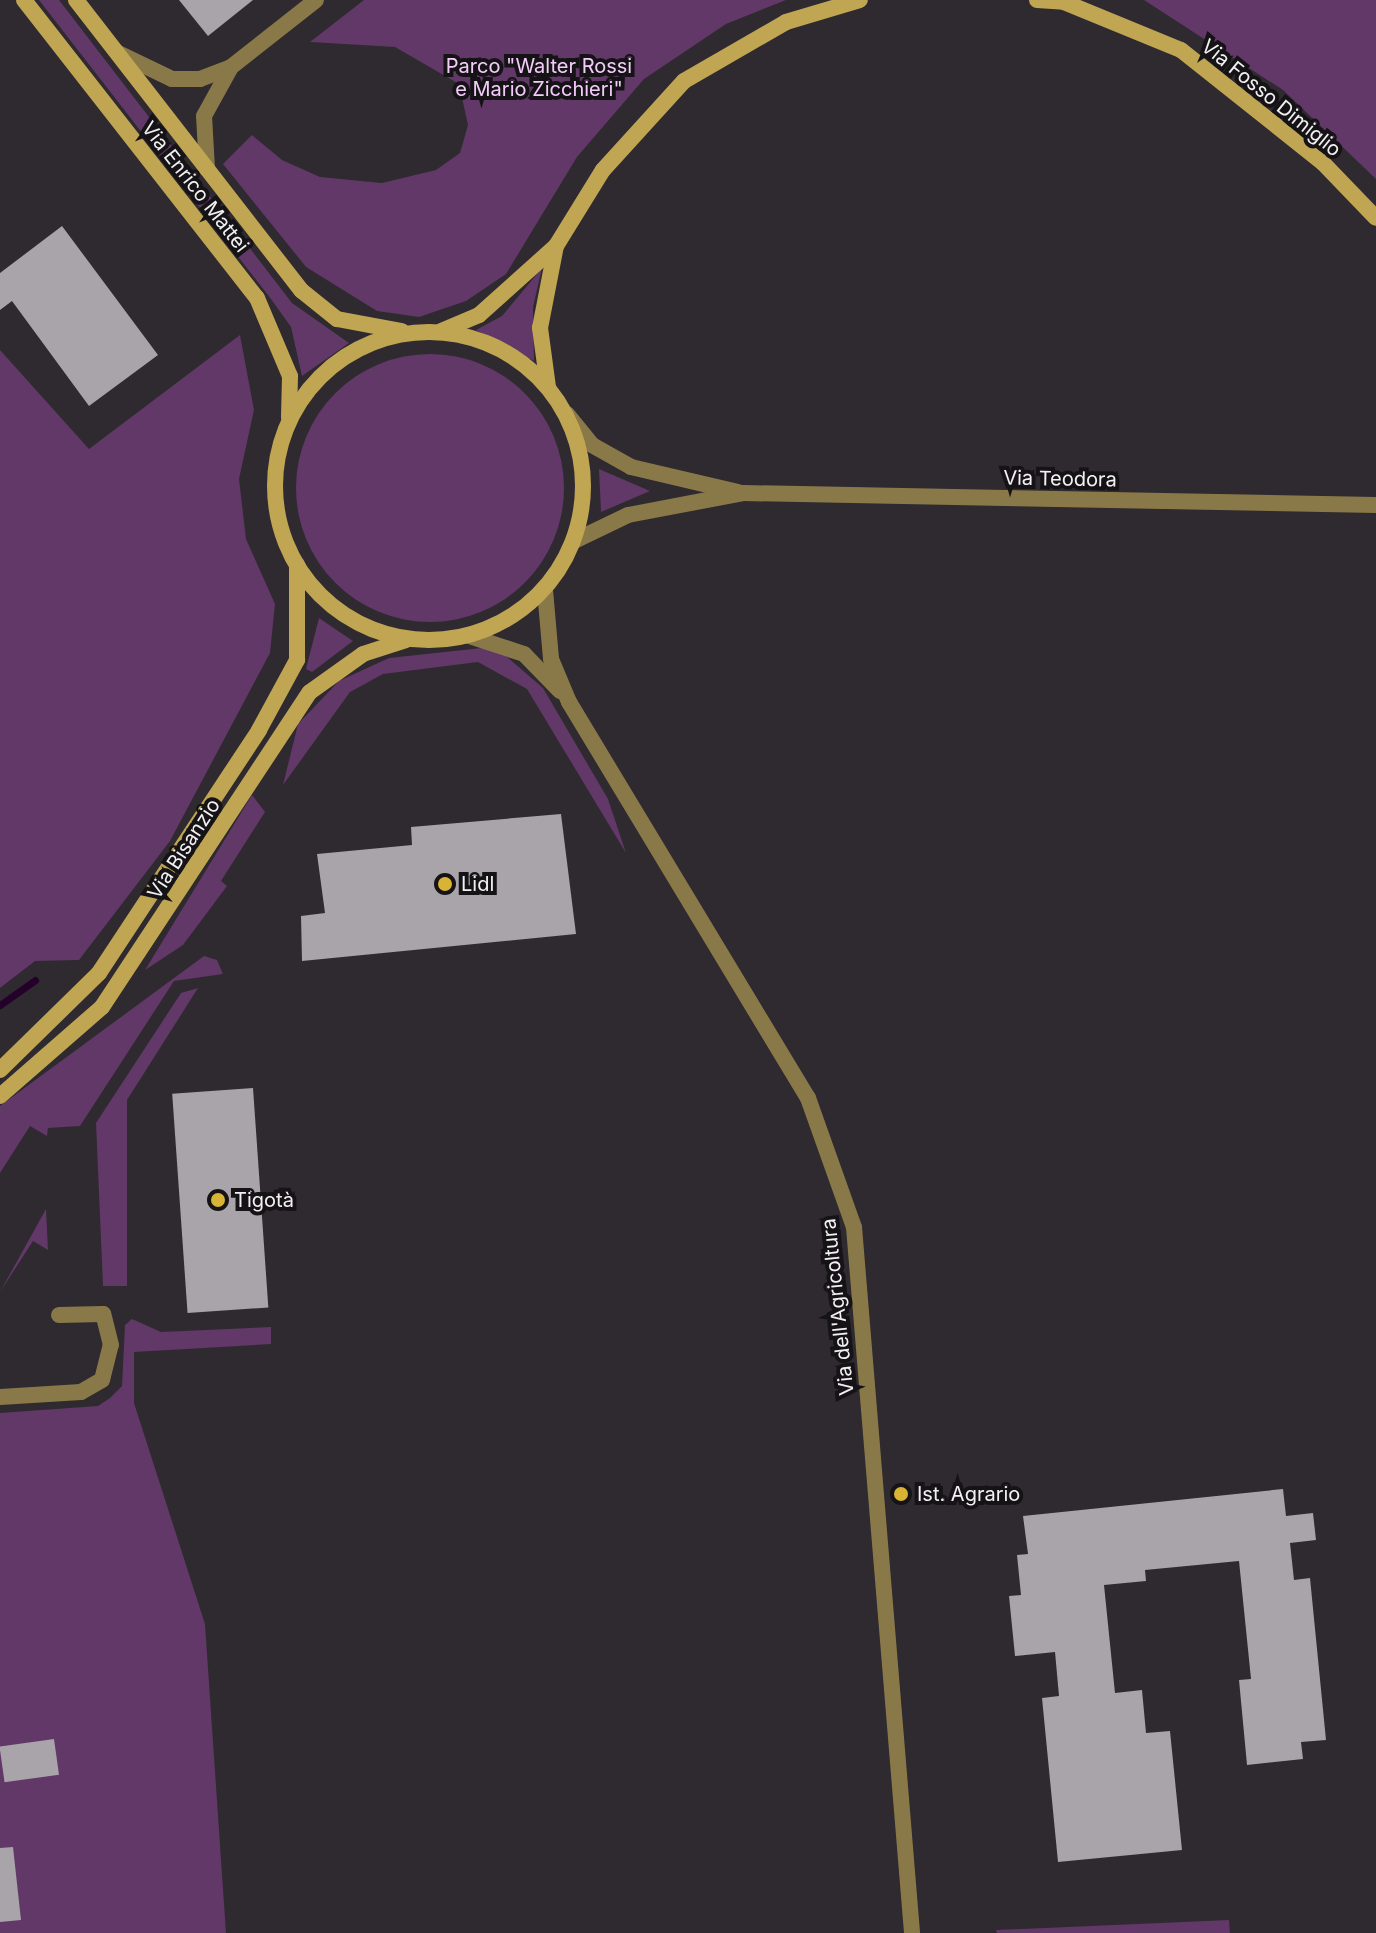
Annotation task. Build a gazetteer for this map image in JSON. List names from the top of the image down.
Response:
{
  "streets": {
    "main road": ["Via Fosso Dimiglio", "Via Enrico Mattei", "Via Bisanzio"],
    "street": ["Via Teodora", "Via dell'Agricoltura"]
  },
  "parks": ["Parco \"Walter Rossi e Mario Zicchieri\""],
  "places": ["Lidl", "Tigotà", "Ist. Agrario"]
}
